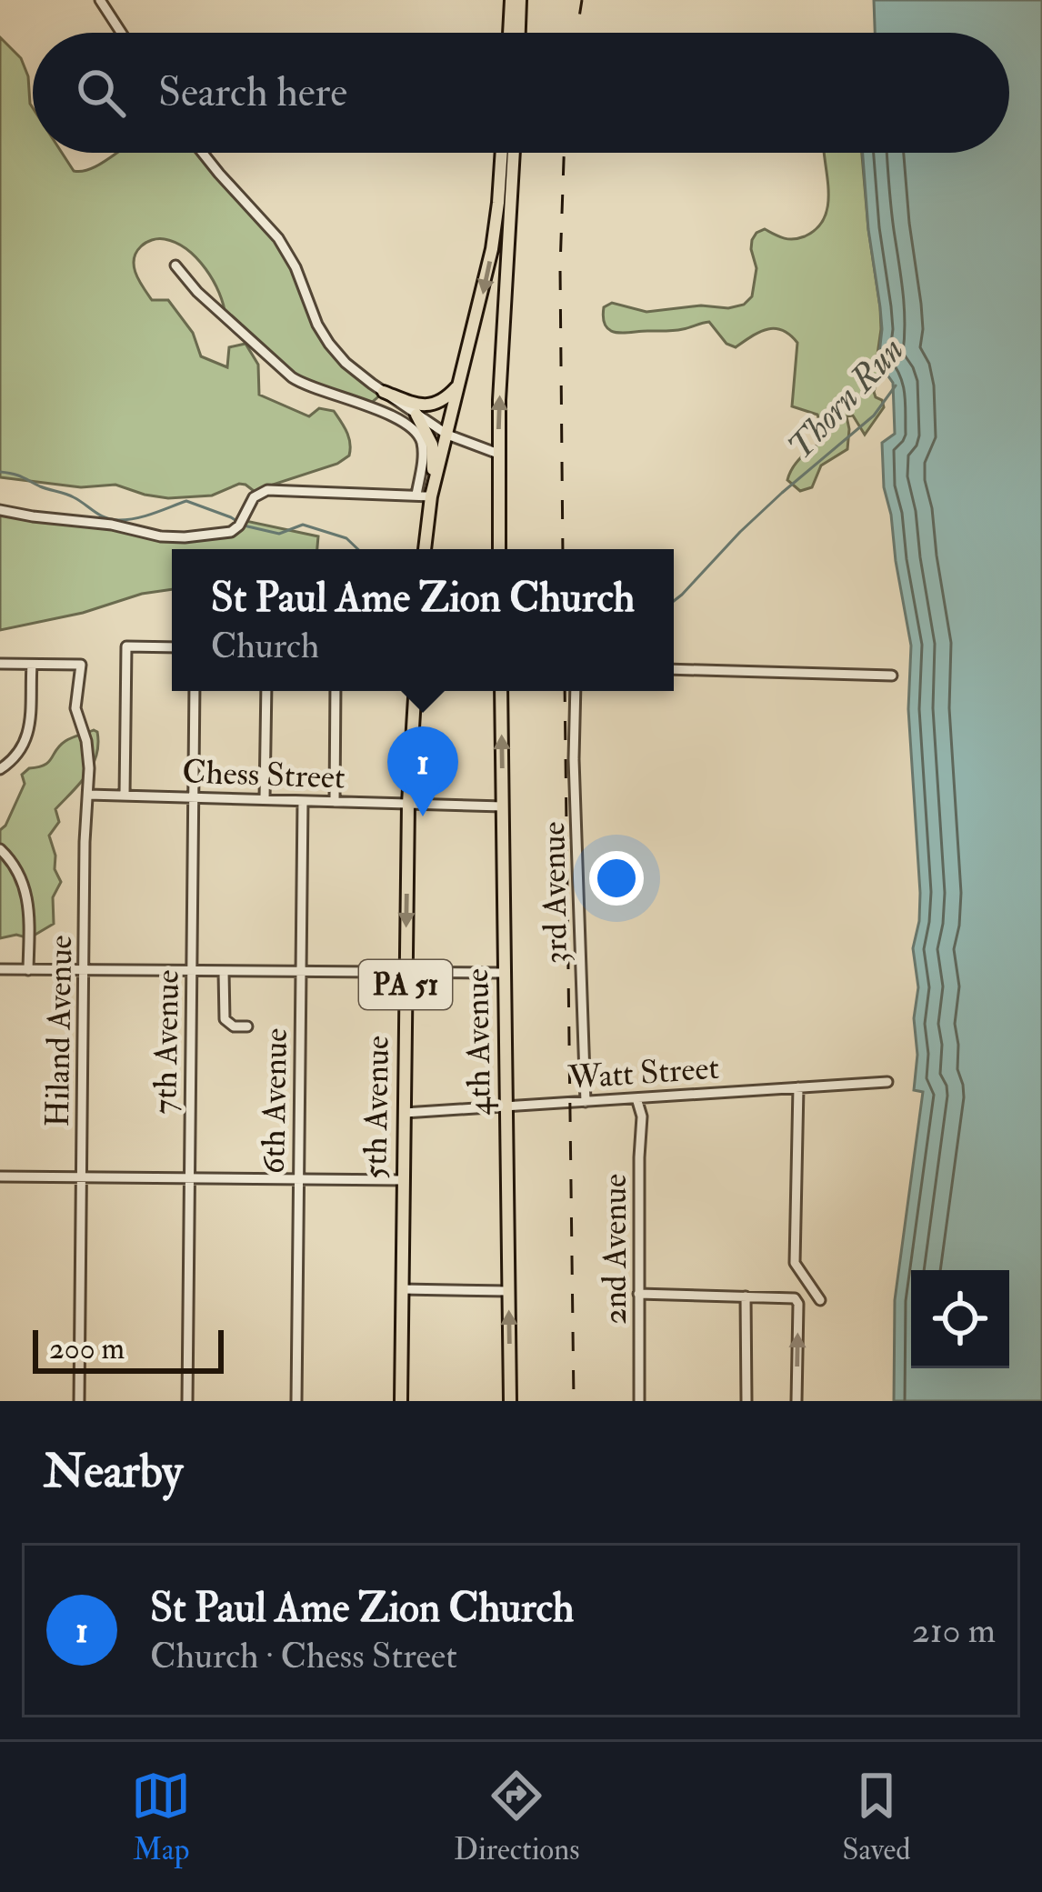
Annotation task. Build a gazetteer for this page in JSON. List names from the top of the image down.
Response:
{
  "streets": {
    "main road": ["PA 51", "4th Avenue", "5th Avenue"],
    "street": [
      "Chess Street",
      "3rd Avenue",
      "Hiland Avenue",
      "7th Avenue",
      "Watt Street",
      "6th Avenue",
      "2nd Avenue"
    ]
  },
  "crossings": [
    ["Chess Street", "Hiland Avenue"],
    ["Chess Street", "7th Avenue"],
    ["Chess Street", "4th Avenue"],
    ["Chess Street", "6th Avenue"],
    ["Chess Street", "5th Avenue"],
    ["3rd Avenue", "Watt Street"],
    ["4th Avenue", "Watt Street"],
    ["Watt Street", "5th Avenue"],
    ["Watt Street", "2nd Avenue"]
  ],
  "water": ["Thorn Run"],
  "scale_bar": "200 m",
  "page": {
    "search": "Search here",
    "popup": ["St Paul Ame Zion Church", "Church"],
    "pins": "1",
    "scale": "200 m",
    "heading": "Nearby",
    "list": [
      {
        "mark": "1",
        "name": "St Paul Ame Zion Church",
        "note": "Church · Chess Street",
        "value": "210 m"
      }
    ],
    "nav": ["Map", "Directions", "Saved"]
  }
}
